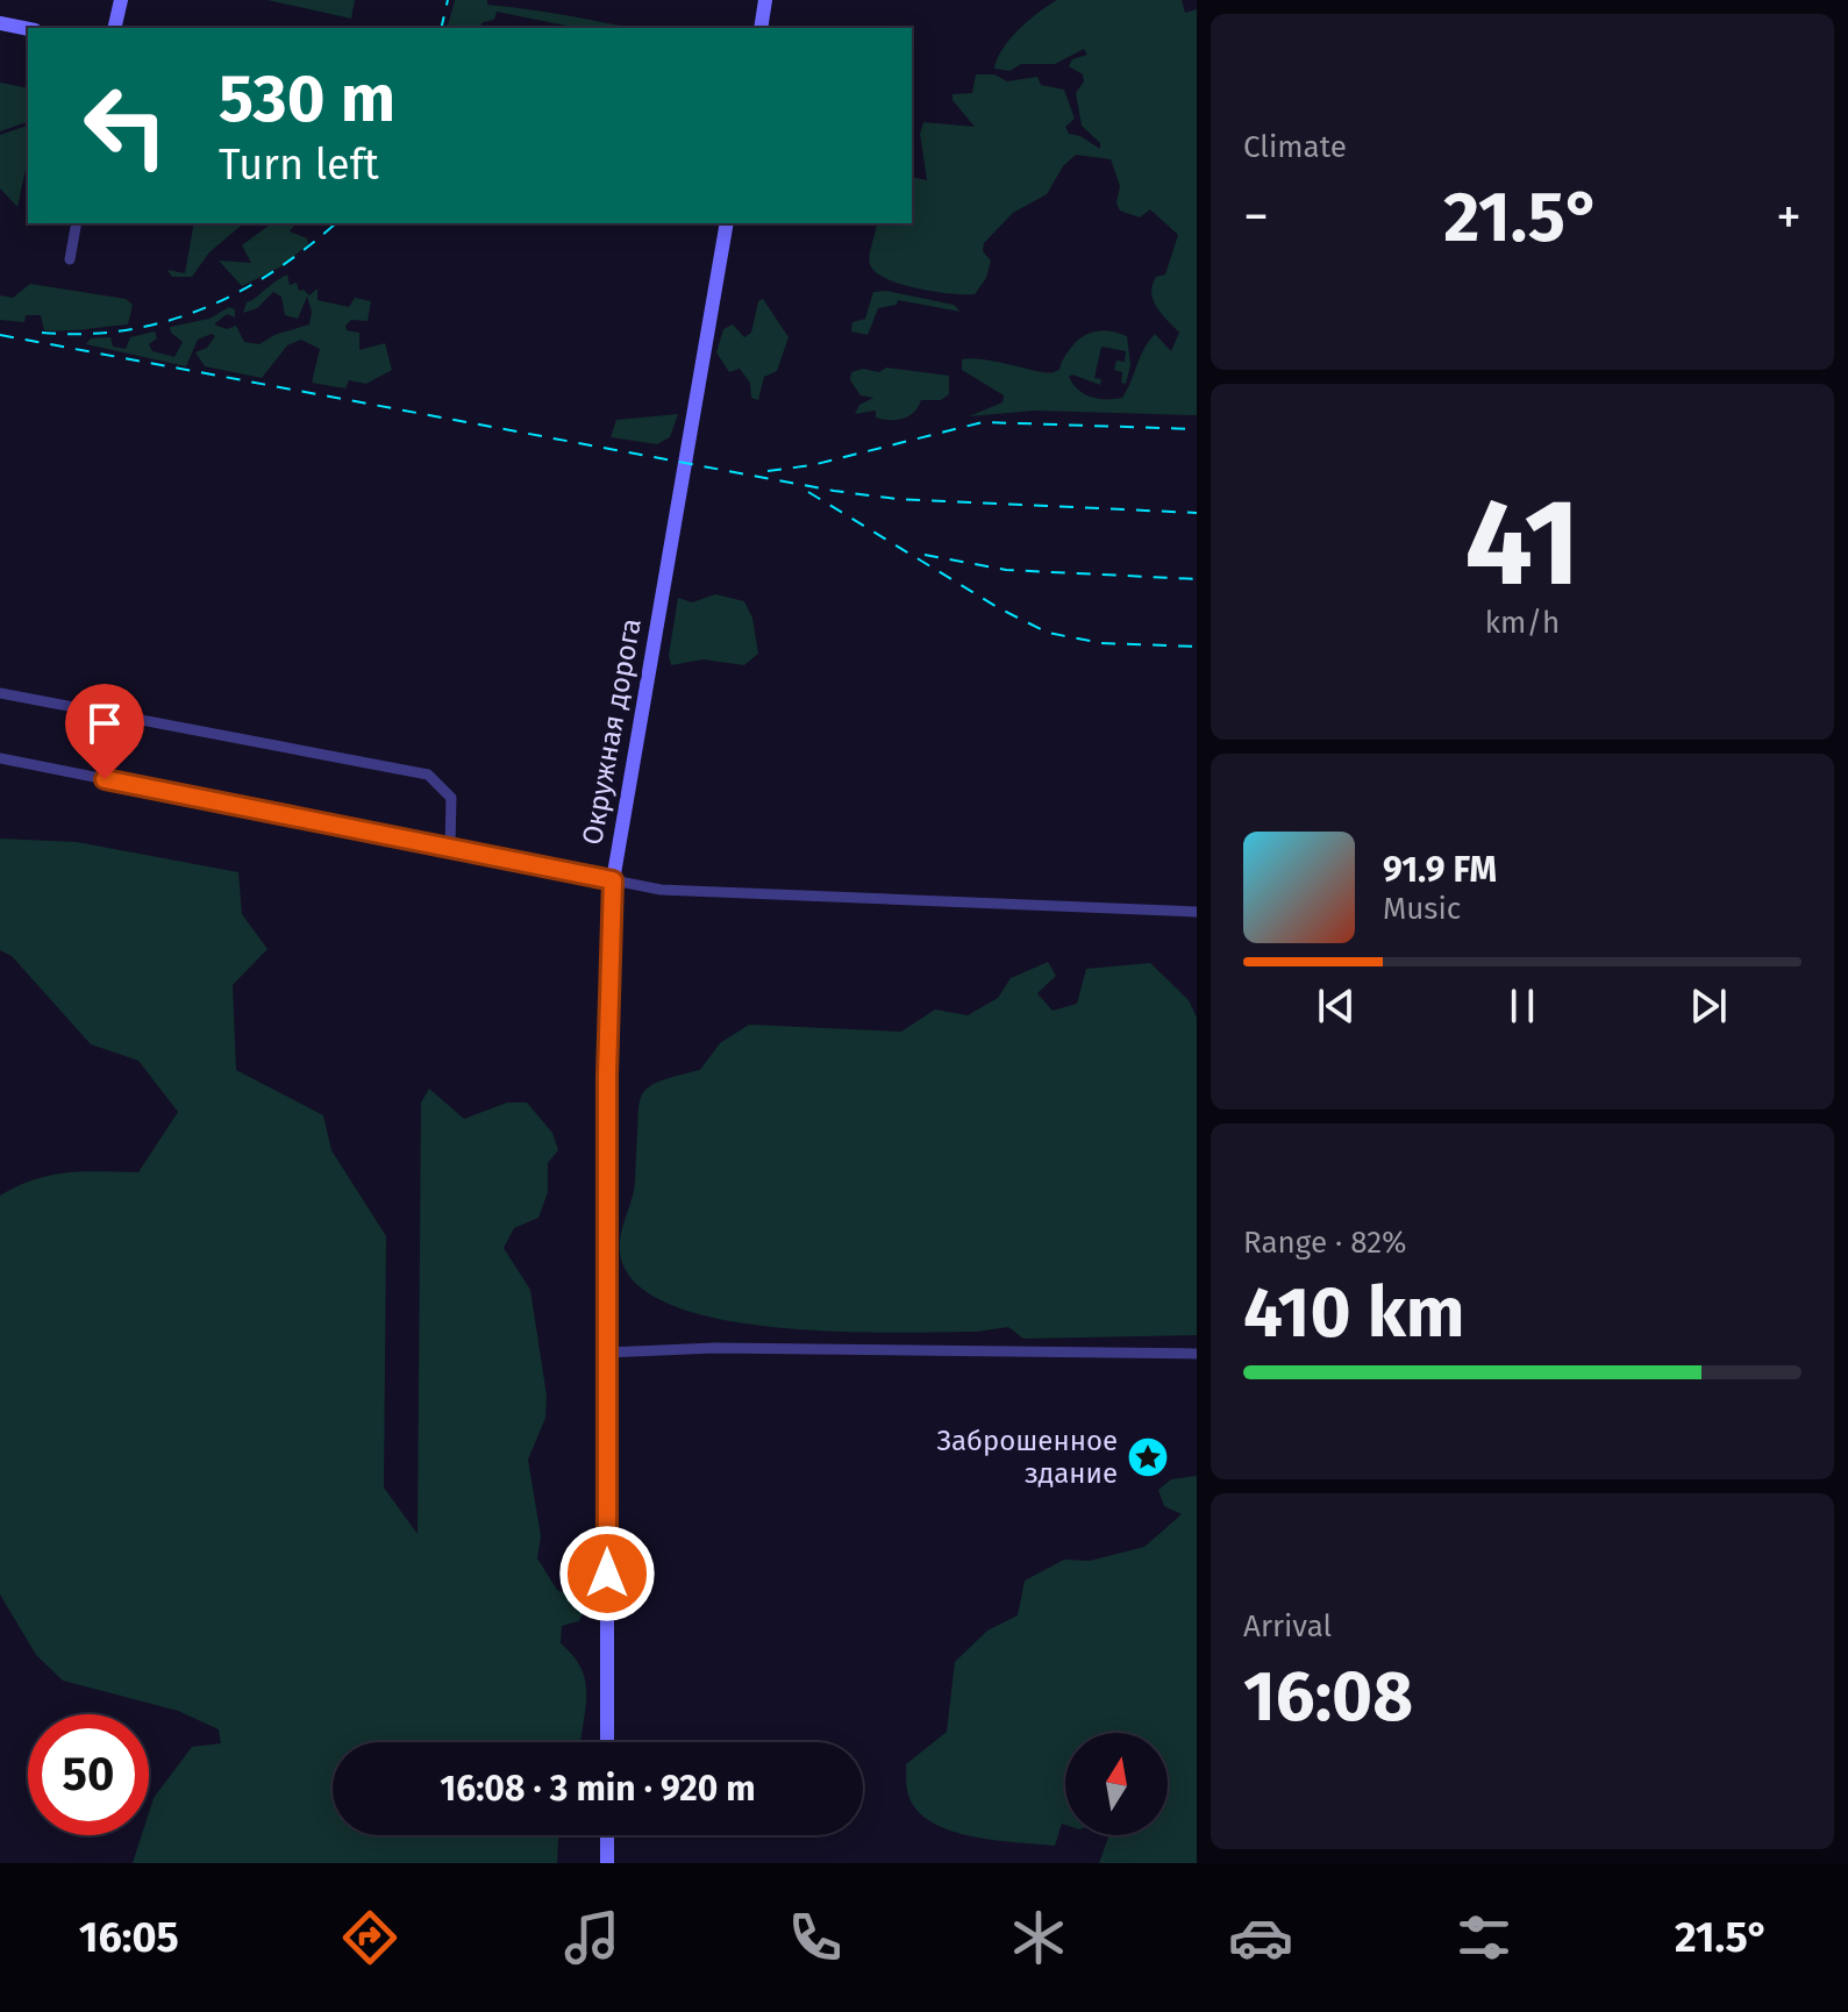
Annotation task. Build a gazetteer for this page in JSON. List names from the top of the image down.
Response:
{
  "streets": {
    "main road": ["Окружная дорога"]
  },
  "places": {
    "place": ["Заброшенное здание"]
  },
  "north": "top",
  "page": {
    "tile": [
      "Climate",
      ["41", "km/h"],
      ["Range · 82%", "410 km"],
      ["Arrival", "16:08"]
    ],
    "turn": ["530 m", "Turn left"],
    "heat": ["−", "21.5°", "+"],
    "song": ["91.9 FM", "Music"],
    "limit": "50",
    "trip": "16:08 · 3 min · 920 m",
    "tabs": ["16:05", "21.5°"]
  }
}
